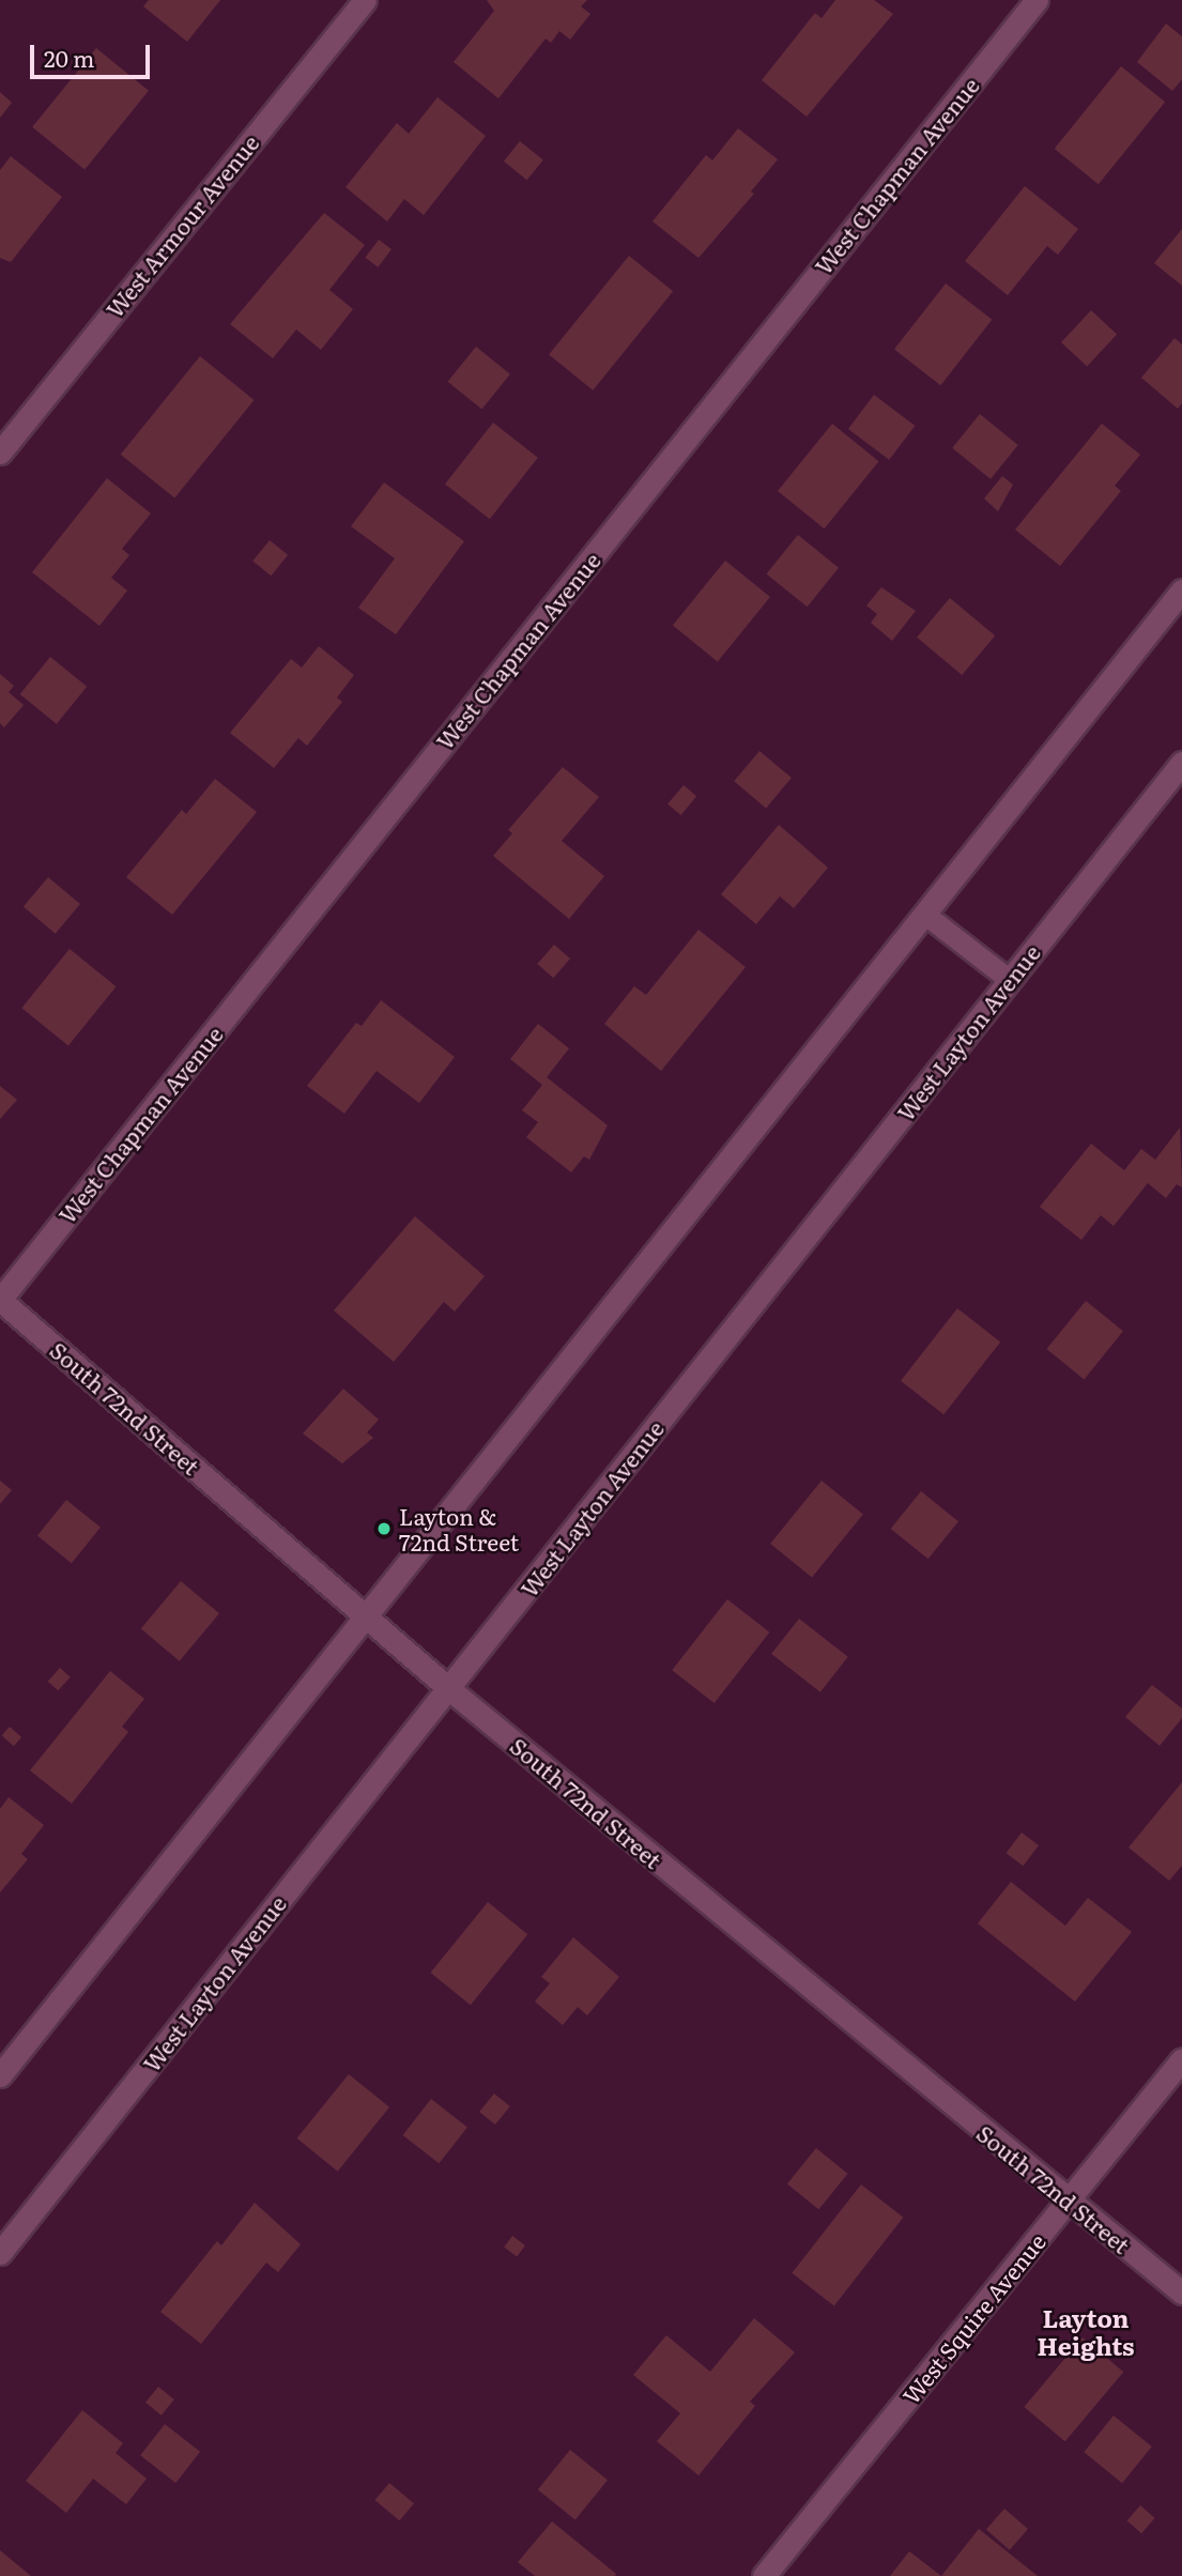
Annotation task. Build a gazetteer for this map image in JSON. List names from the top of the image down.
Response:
{
  "streets": {
    "street": [
      "West Chapman Avenue",
      "West Armour Avenue",
      "West Layton Avenue",
      "South 72nd Street",
      "West Squire Avenue"
    ]
  },
  "crossings": [
    ["West Chapman Avenue", "South 72nd Street"],
    ["West Layton Avenue", "South 72nd Street"],
    ["South 72nd Street", "West Squire Avenue"]
  ],
  "districts": ["Layton Heights"],
  "places": ["Layton & 72nd Street"],
  "scale_bar": "20 m"
}
